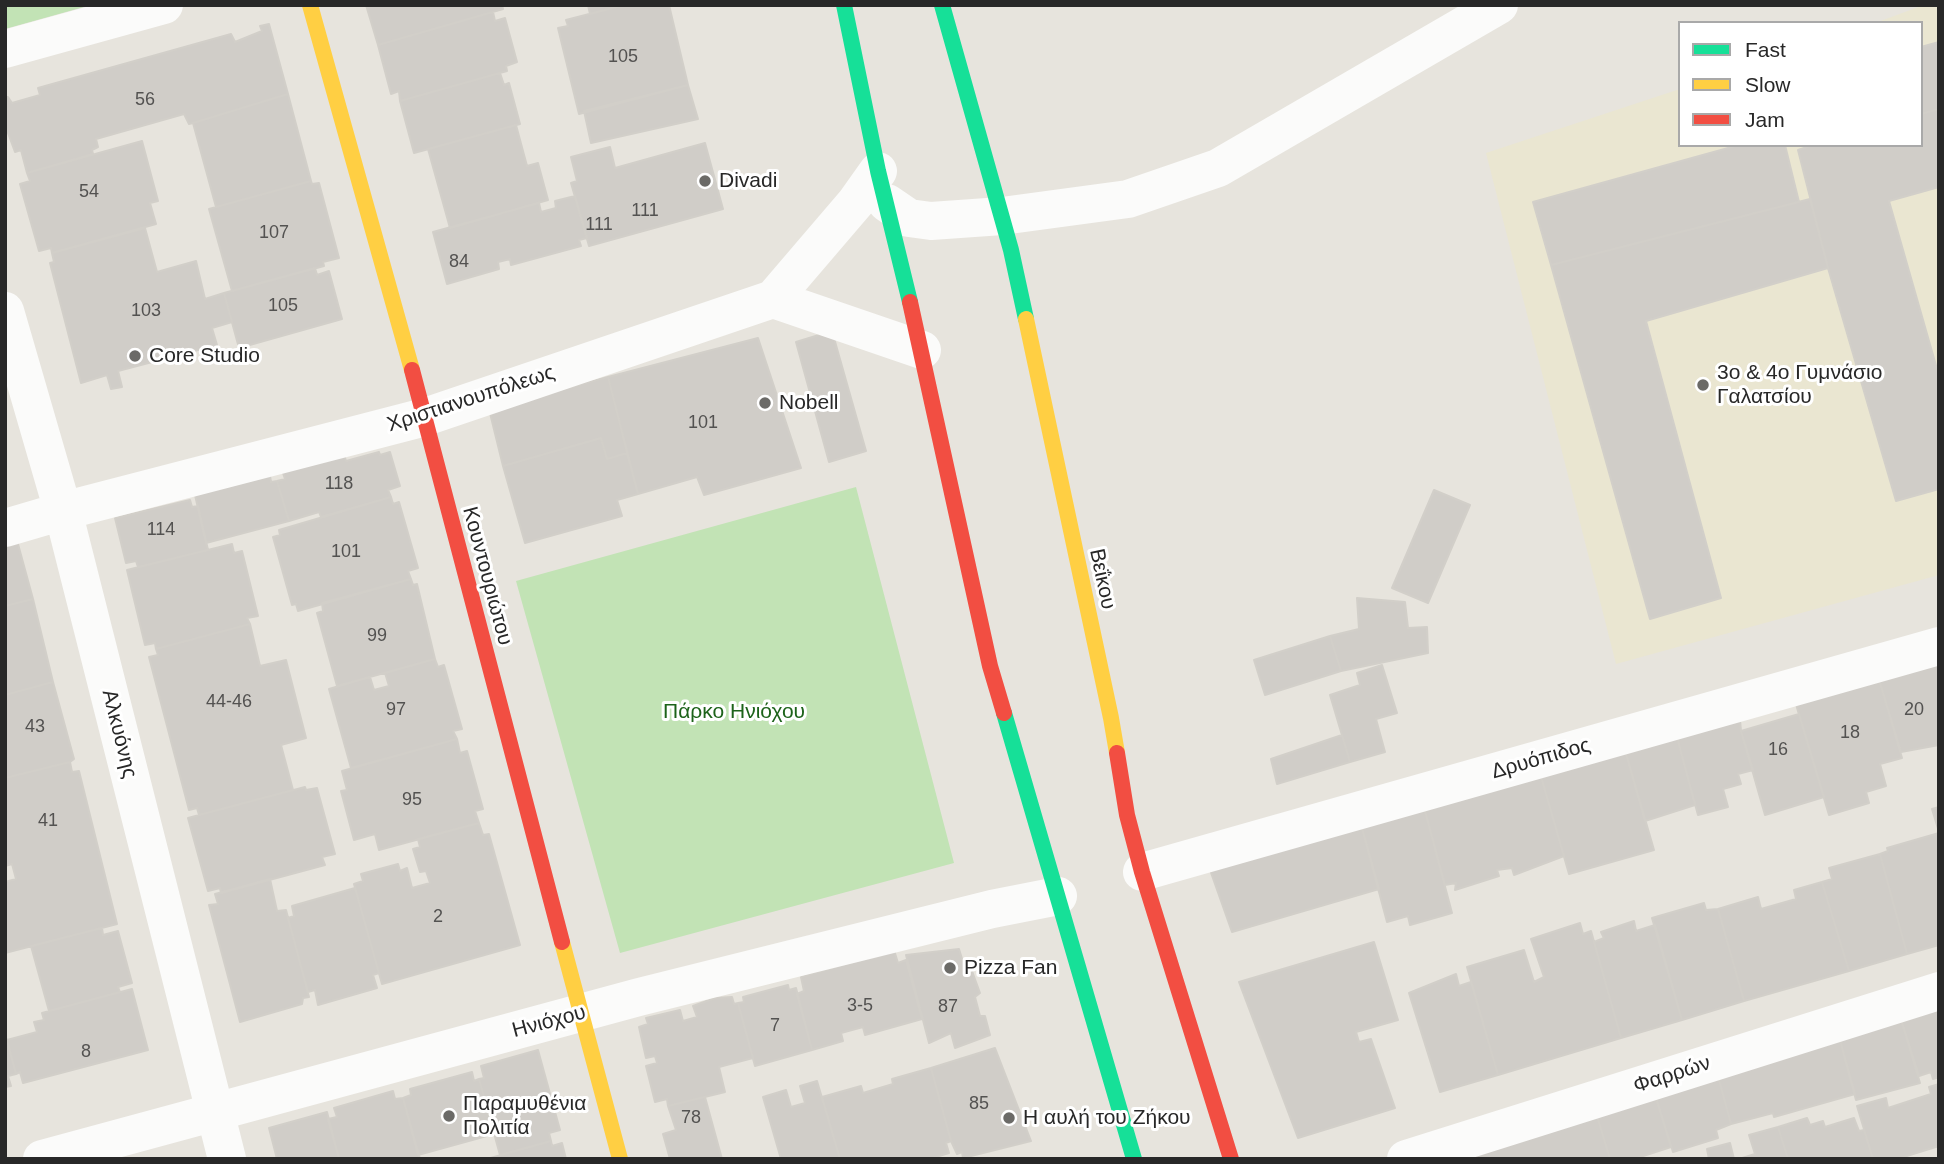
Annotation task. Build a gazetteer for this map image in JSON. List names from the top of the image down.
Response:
{
  "streets": {
    "main road": ["Κουντουριώτου", "Βεΐκου"],
    "street": [
      "Χριστιανουπόλεως",
      "Αλκυόνης",
      "Δρυόπιδος",
      "Ηνιόχου",
      "Φαρρών"
    ]
  },
  "crossings": [
    ["Χριστιανουπόλεως", "Κουντουριώτου"],
    ["Χριστιανουπόλεως", "Αλκυόνης"],
    ["Κουντουριώτου", "Ηνιόχου"],
    ["Βεΐκου", "Δρυόπιδος"],
    ["Αλκυόνης", "Ηνιόχου"]
  ],
  "parks": ["Πάρκο Ηνιόχου"],
  "places": [
    "Divadi",
    "Core Studio",
    "3ο & 4ο Γυμνάσιο Γαλατσίου",
    "Nobell",
    "Pizza Fan",
    "Παραμυθένια Πολιτία",
    "Η αυλή του Ζήκου"
  ],
  "house_numbers": [
    "105",
    "56",
    "54",
    "111",
    "111",
    "107",
    "84",
    "105",
    "103",
    "101",
    "118",
    "114",
    "101",
    "99",
    "44-46",
    "97",
    "20",
    "43",
    "18",
    "16",
    "95",
    "41",
    "2",
    "3-5",
    "87",
    "7",
    "8",
    "85",
    "78"
  ],
  "legend": ["Fast", "Slow", "Jam"]
}
